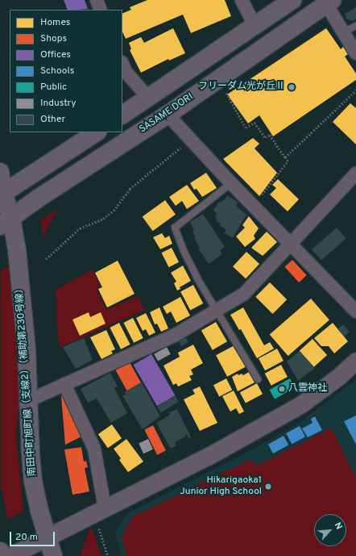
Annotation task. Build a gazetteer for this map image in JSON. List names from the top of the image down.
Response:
{
  "streets": {
    "main road": ["SASAME DORI", "南田中町旭町線（支線2）（補助第230号線）"]
  },
  "crossings": [
    ["SASAME DORI", "南田中町旭町線（支線2）（補助第230号線）"]
  ],
  "places": ["フリーダム光が丘Ⅱ", "八雲神社", "Hikarigaoka1 Junior High School"],
  "legend": [
    "Homes",
    "Shops",
    "Offices",
    "Schools",
    "Public",
    "Industry",
    "Other"
  ],
  "scale_bar": "20 m",
  "north": "top right"
}
